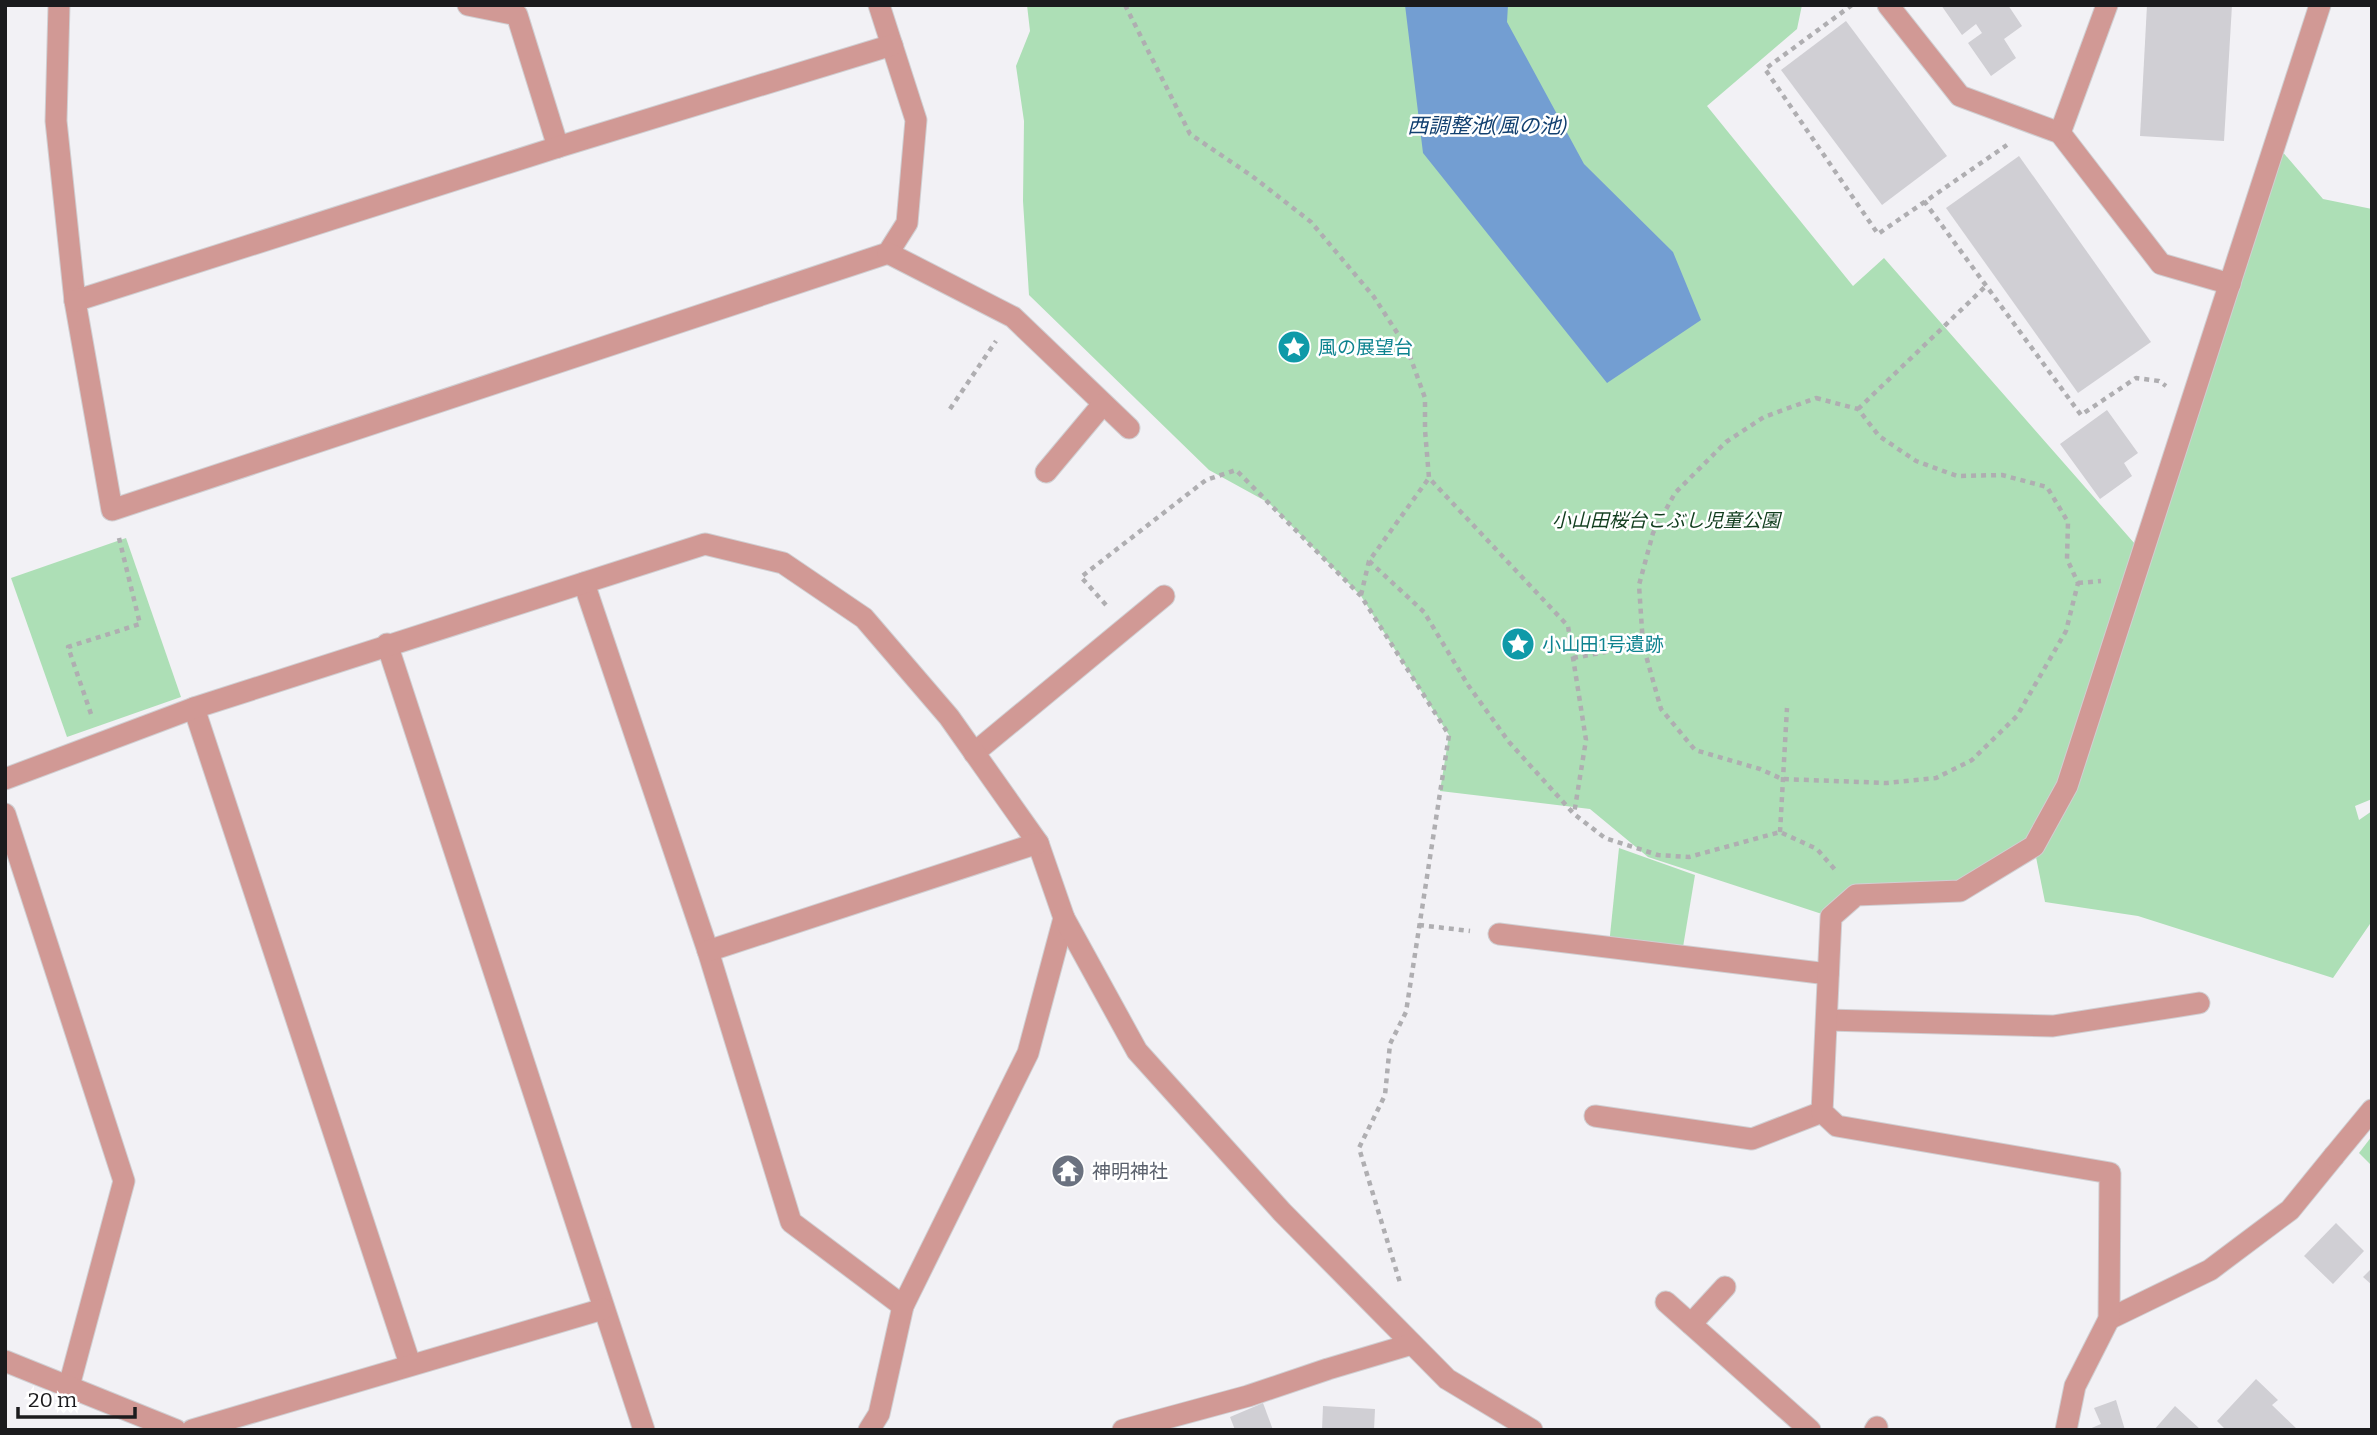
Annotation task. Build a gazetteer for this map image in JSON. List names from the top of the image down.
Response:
{
  "water": ["西調整池(風の池)"],
  "parks": ["小山田桜台こぶし児童公園"],
  "places": {
    "place": ["風の展望台", "小山田1号遺跡"],
    "temple": ["神明神社"]
  },
  "scale_bar": "20 m"
}
